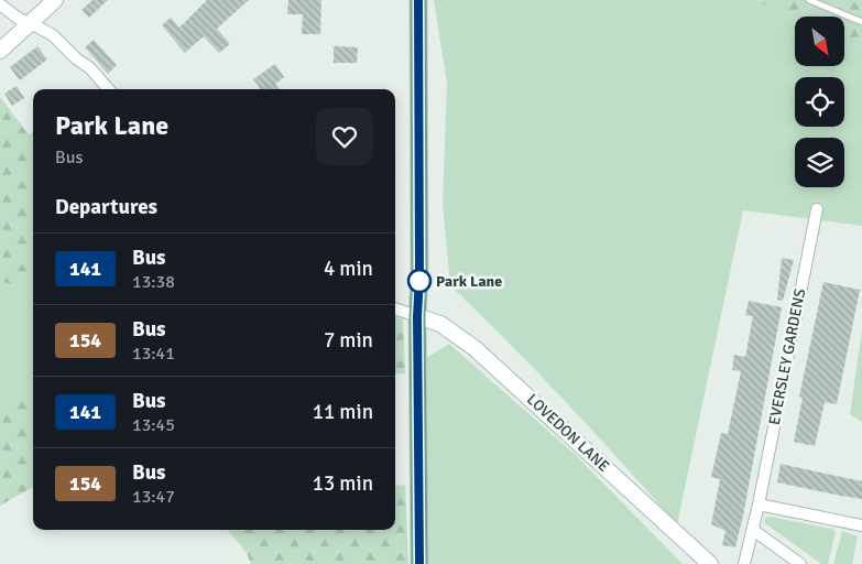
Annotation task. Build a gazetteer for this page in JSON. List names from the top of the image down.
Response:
{
  "streets": {
    "street": ["EVERSLEY GARDENS", "LOVEDON LANE"]
  },
  "places": ["Park Lane"],
  "lines": ["bus line 141"],
  "north": "bottom right",
  "page": {
    "heading": [
      ["Park Lane", "Bus"],
      "Departures"
    ],
    "list": [
      {
        "mark": "141",
        "name": "Bus",
        "note": "13:38",
        "value": "4 min"
      },
      {
        "mark": "154",
        "name": "Bus",
        "note": "13:41",
        "value": "7 min"
      },
      {
        "mark": "141",
        "name": "Bus",
        "note": "13:45",
        "value": "11 min"
      },
      {
        "mark": "154",
        "name": "Bus",
        "note": "13:47",
        "value": "13 min"
      }
    ]
  }
}
